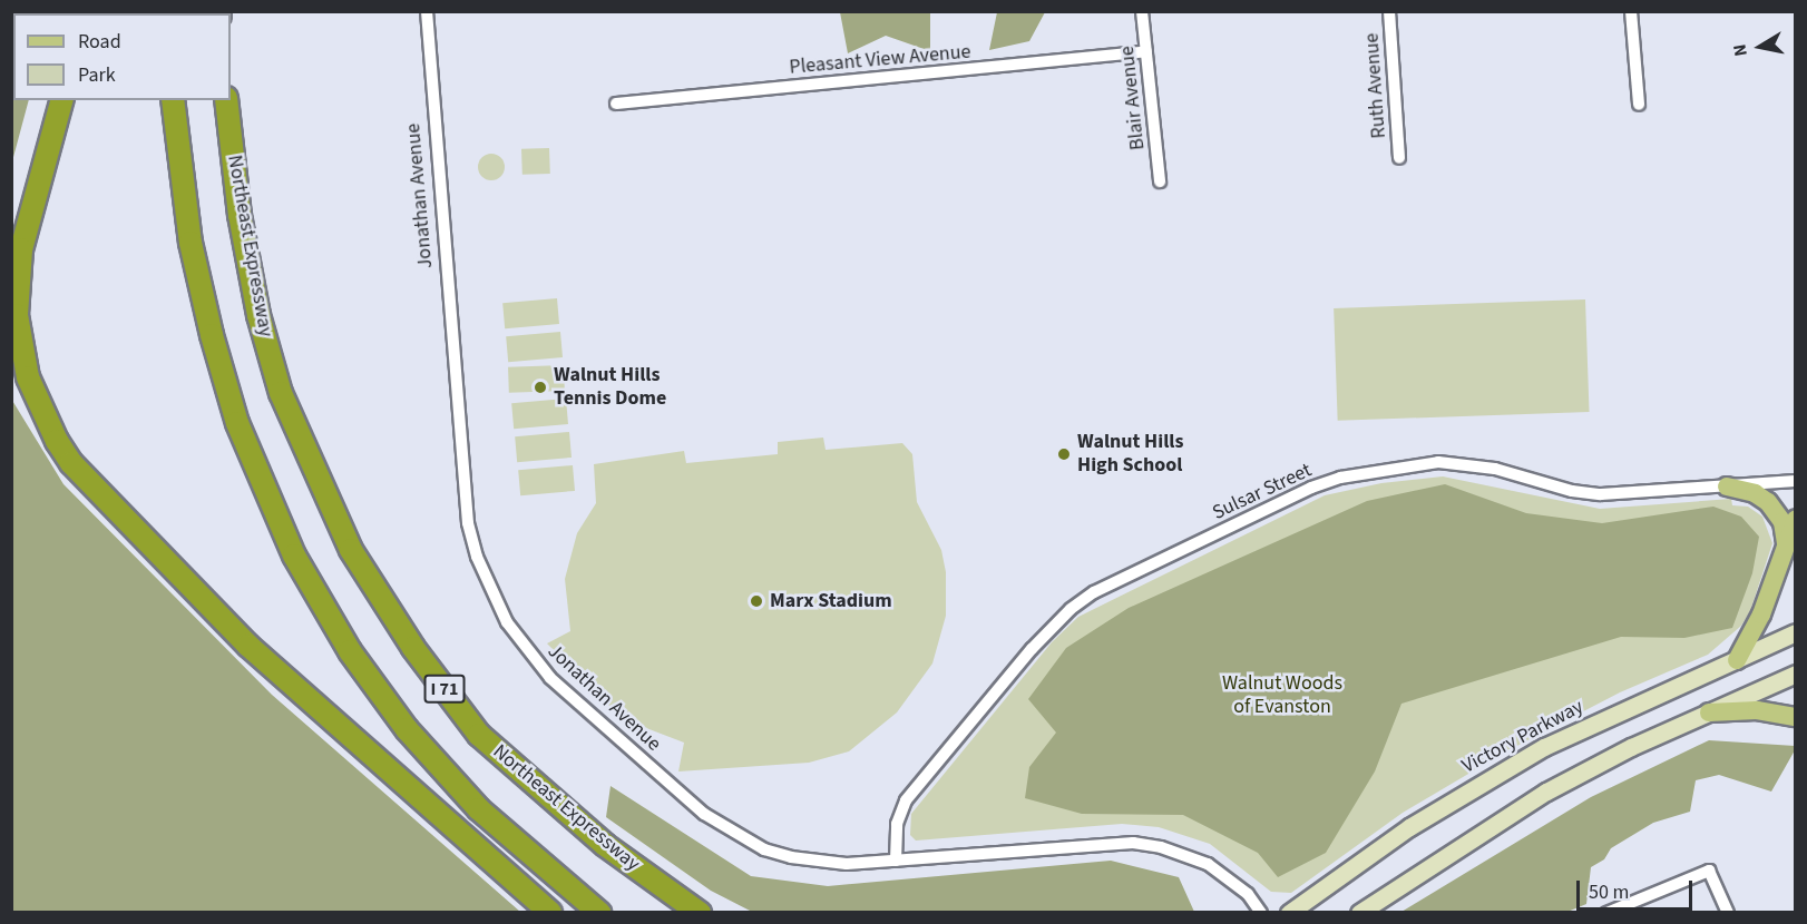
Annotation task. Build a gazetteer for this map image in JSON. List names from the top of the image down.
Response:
{
  "streets": {
    "highway": ["Northeast Expressway", "I 71"],
    "street": [
      "Pleasant View Avenue",
      "Ruth Avenue",
      "Blair Avenue",
      "Jonathan Avenue",
      "Sulsar Street",
      "Victory Parkway"
    ]
  },
  "crossings": [
    ["Pleasant View Avenue", "Blair Avenue"],
    ["Jonathan Avenue", "Sulsar Street"]
  ],
  "parks": ["Walnut Woods of Evanston"],
  "places": ["Walnut Hills Tennis Dome", "Walnut Hills High School", "Marx Stadium"],
  "legend": ["Road", "Park"],
  "scale_bar": "50 m",
  "north": "left"
}
